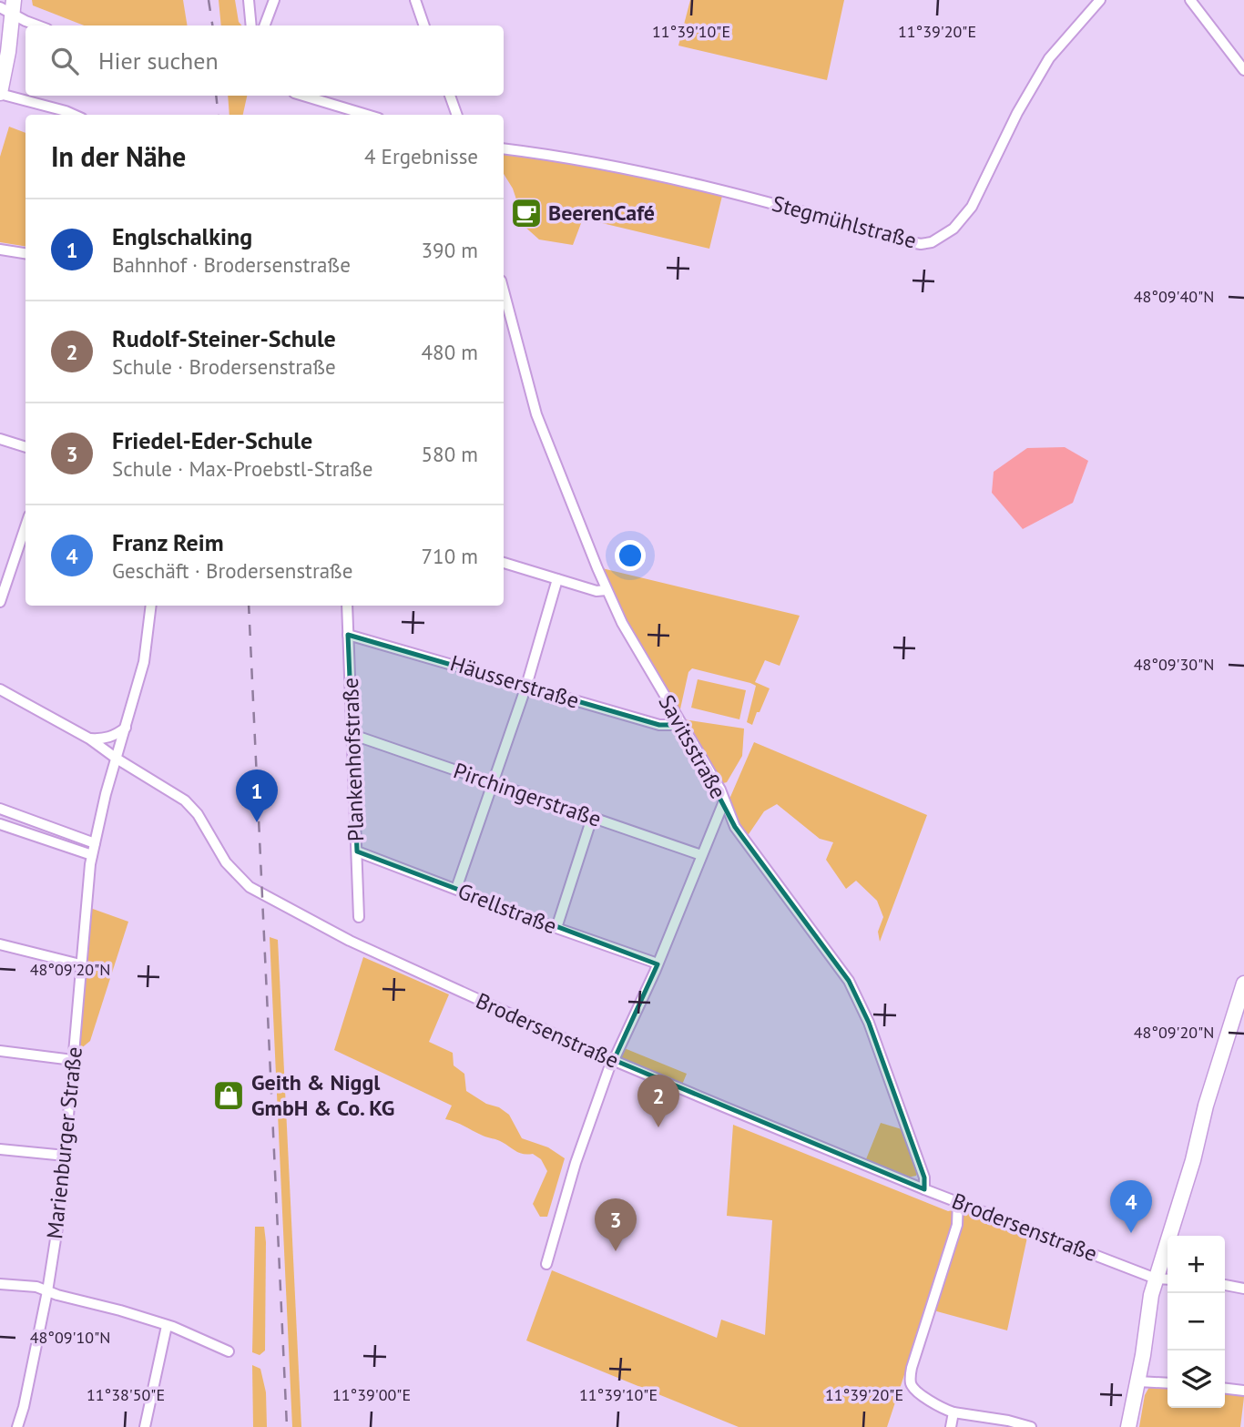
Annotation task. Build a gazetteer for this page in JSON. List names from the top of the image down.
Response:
{
  "streets": {
    "street": [
      "Stegmühlstraße",
      "Häusserstraße",
      "Savitsstraße",
      "Plankenhofstraße",
      "Pirchingerstraße",
      "Grellstraße",
      "Brodersenstraße",
      "Marienburger Straße"
    ]
  },
  "crossings": [
    ["Häusserstraße", "Savitsstraße"],
    ["Häusserstraße", "Plankenhofstraße"],
    ["Savitsstraße", "Brodersenstraße"],
    ["Plankenhofstraße", "Pirchingerstraße"],
    ["Plankenhofstraße", "Grellstraße"],
    ["Brodersenstraße", "Marienburger Straße"]
  ],
  "places": {
    "cafe": ["BeerenCafé"],
    "shop": ["Geith & Niggl GmbH & Co. KG"]
  },
  "page": {
    "search": "Hier suchen",
    "heading": ["In der Nähe", "4 Ergebnisse"],
    "list": [
      {
        "mark": "1",
        "name": "Englschalking",
        "note": "Bahnhof · Brodersenstraße",
        "value": "390 m"
      },
      {
        "mark": "2",
        "name": "Rudolf-Steiner-Schule",
        "note": "Schule · Brodersenstraße",
        "value": "480 m"
      },
      {
        "mark": "3",
        "name": "Friedel-Eder-Schule",
        "note": "Schule · Max-Proebstl-Straße",
        "value": "580 m"
      },
      {
        "mark": "4",
        "name": "Franz Reim",
        "note": "Geschäft · Brodersenstraße",
        "value": "710 m"
      }
    ],
    "pins": [
      "1",
      "2",
      "4",
      "3"
    ],
    "map_buttons": ["+", "−"]
  },
  "coordinates": [
    "11°39'10\"E",
    "11°39'20\"E",
    "48°09'40\"N",
    "48°09'30\"N",
    "48°09'20\"N",
    "48°09'10\"N",
    "11°38'50\"E",
    "11°39'00\"E"
  ]
}
